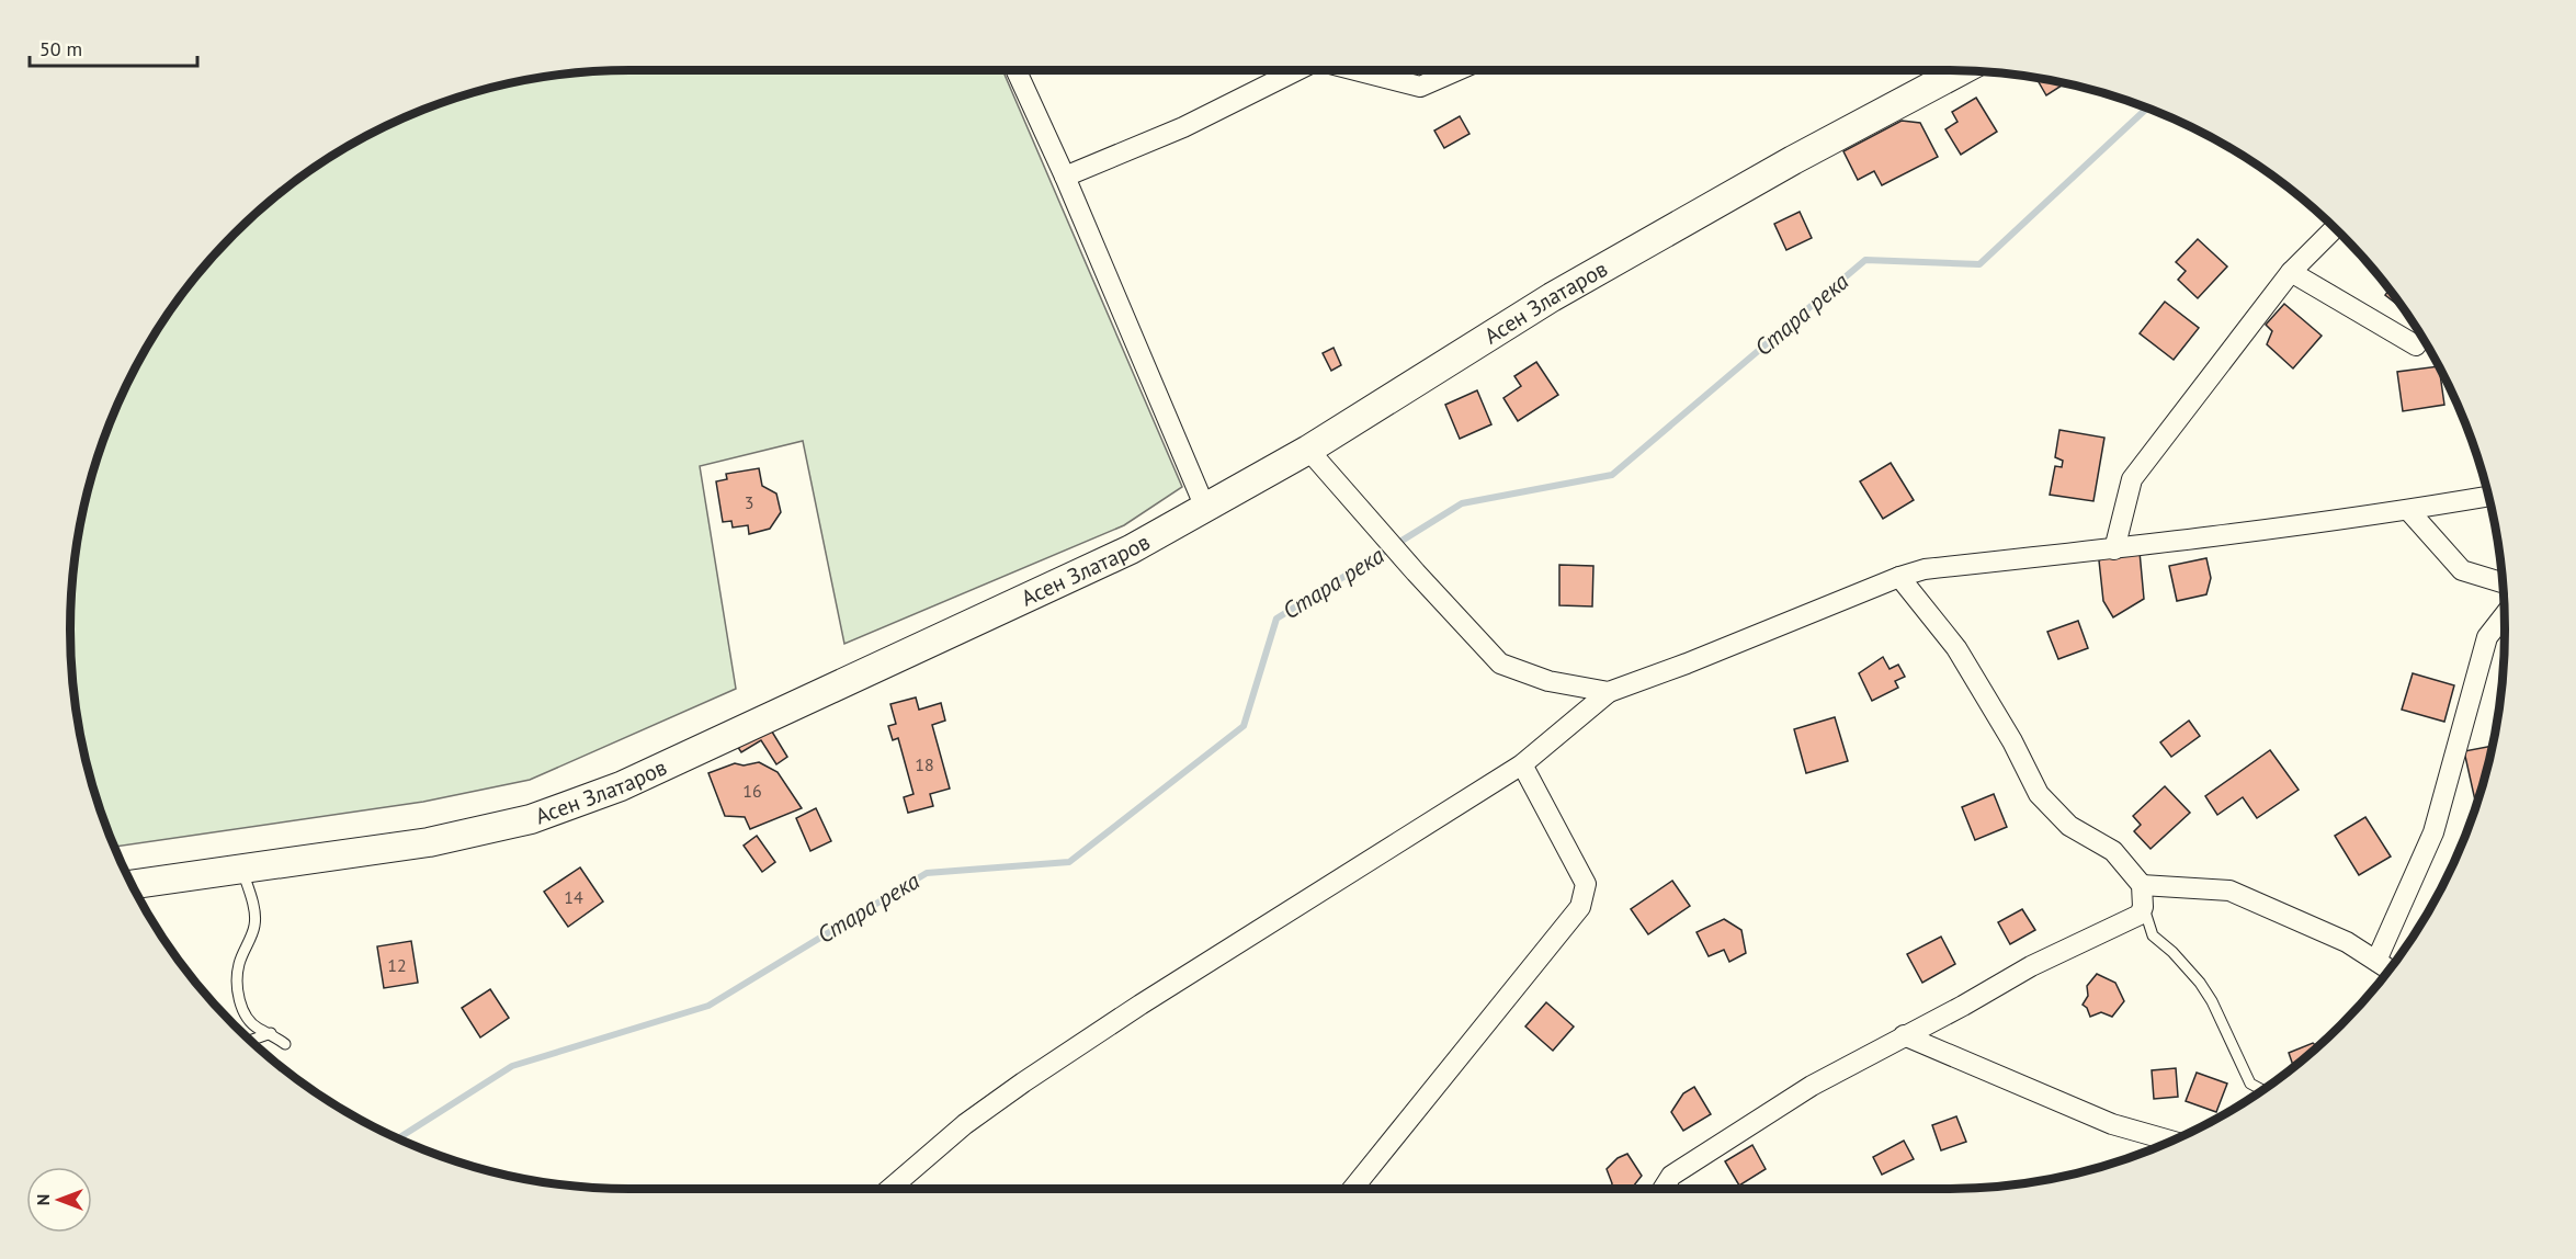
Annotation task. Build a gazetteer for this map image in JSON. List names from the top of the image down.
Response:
{
  "streets": {
    "street": ["Асен Златаров"]
  },
  "water": ["Стара река"],
  "house_numbers": [
    "3",
    "18",
    "16",
    "14",
    "12"
  ],
  "scale_bar": "50 m",
  "north": "left"
}
